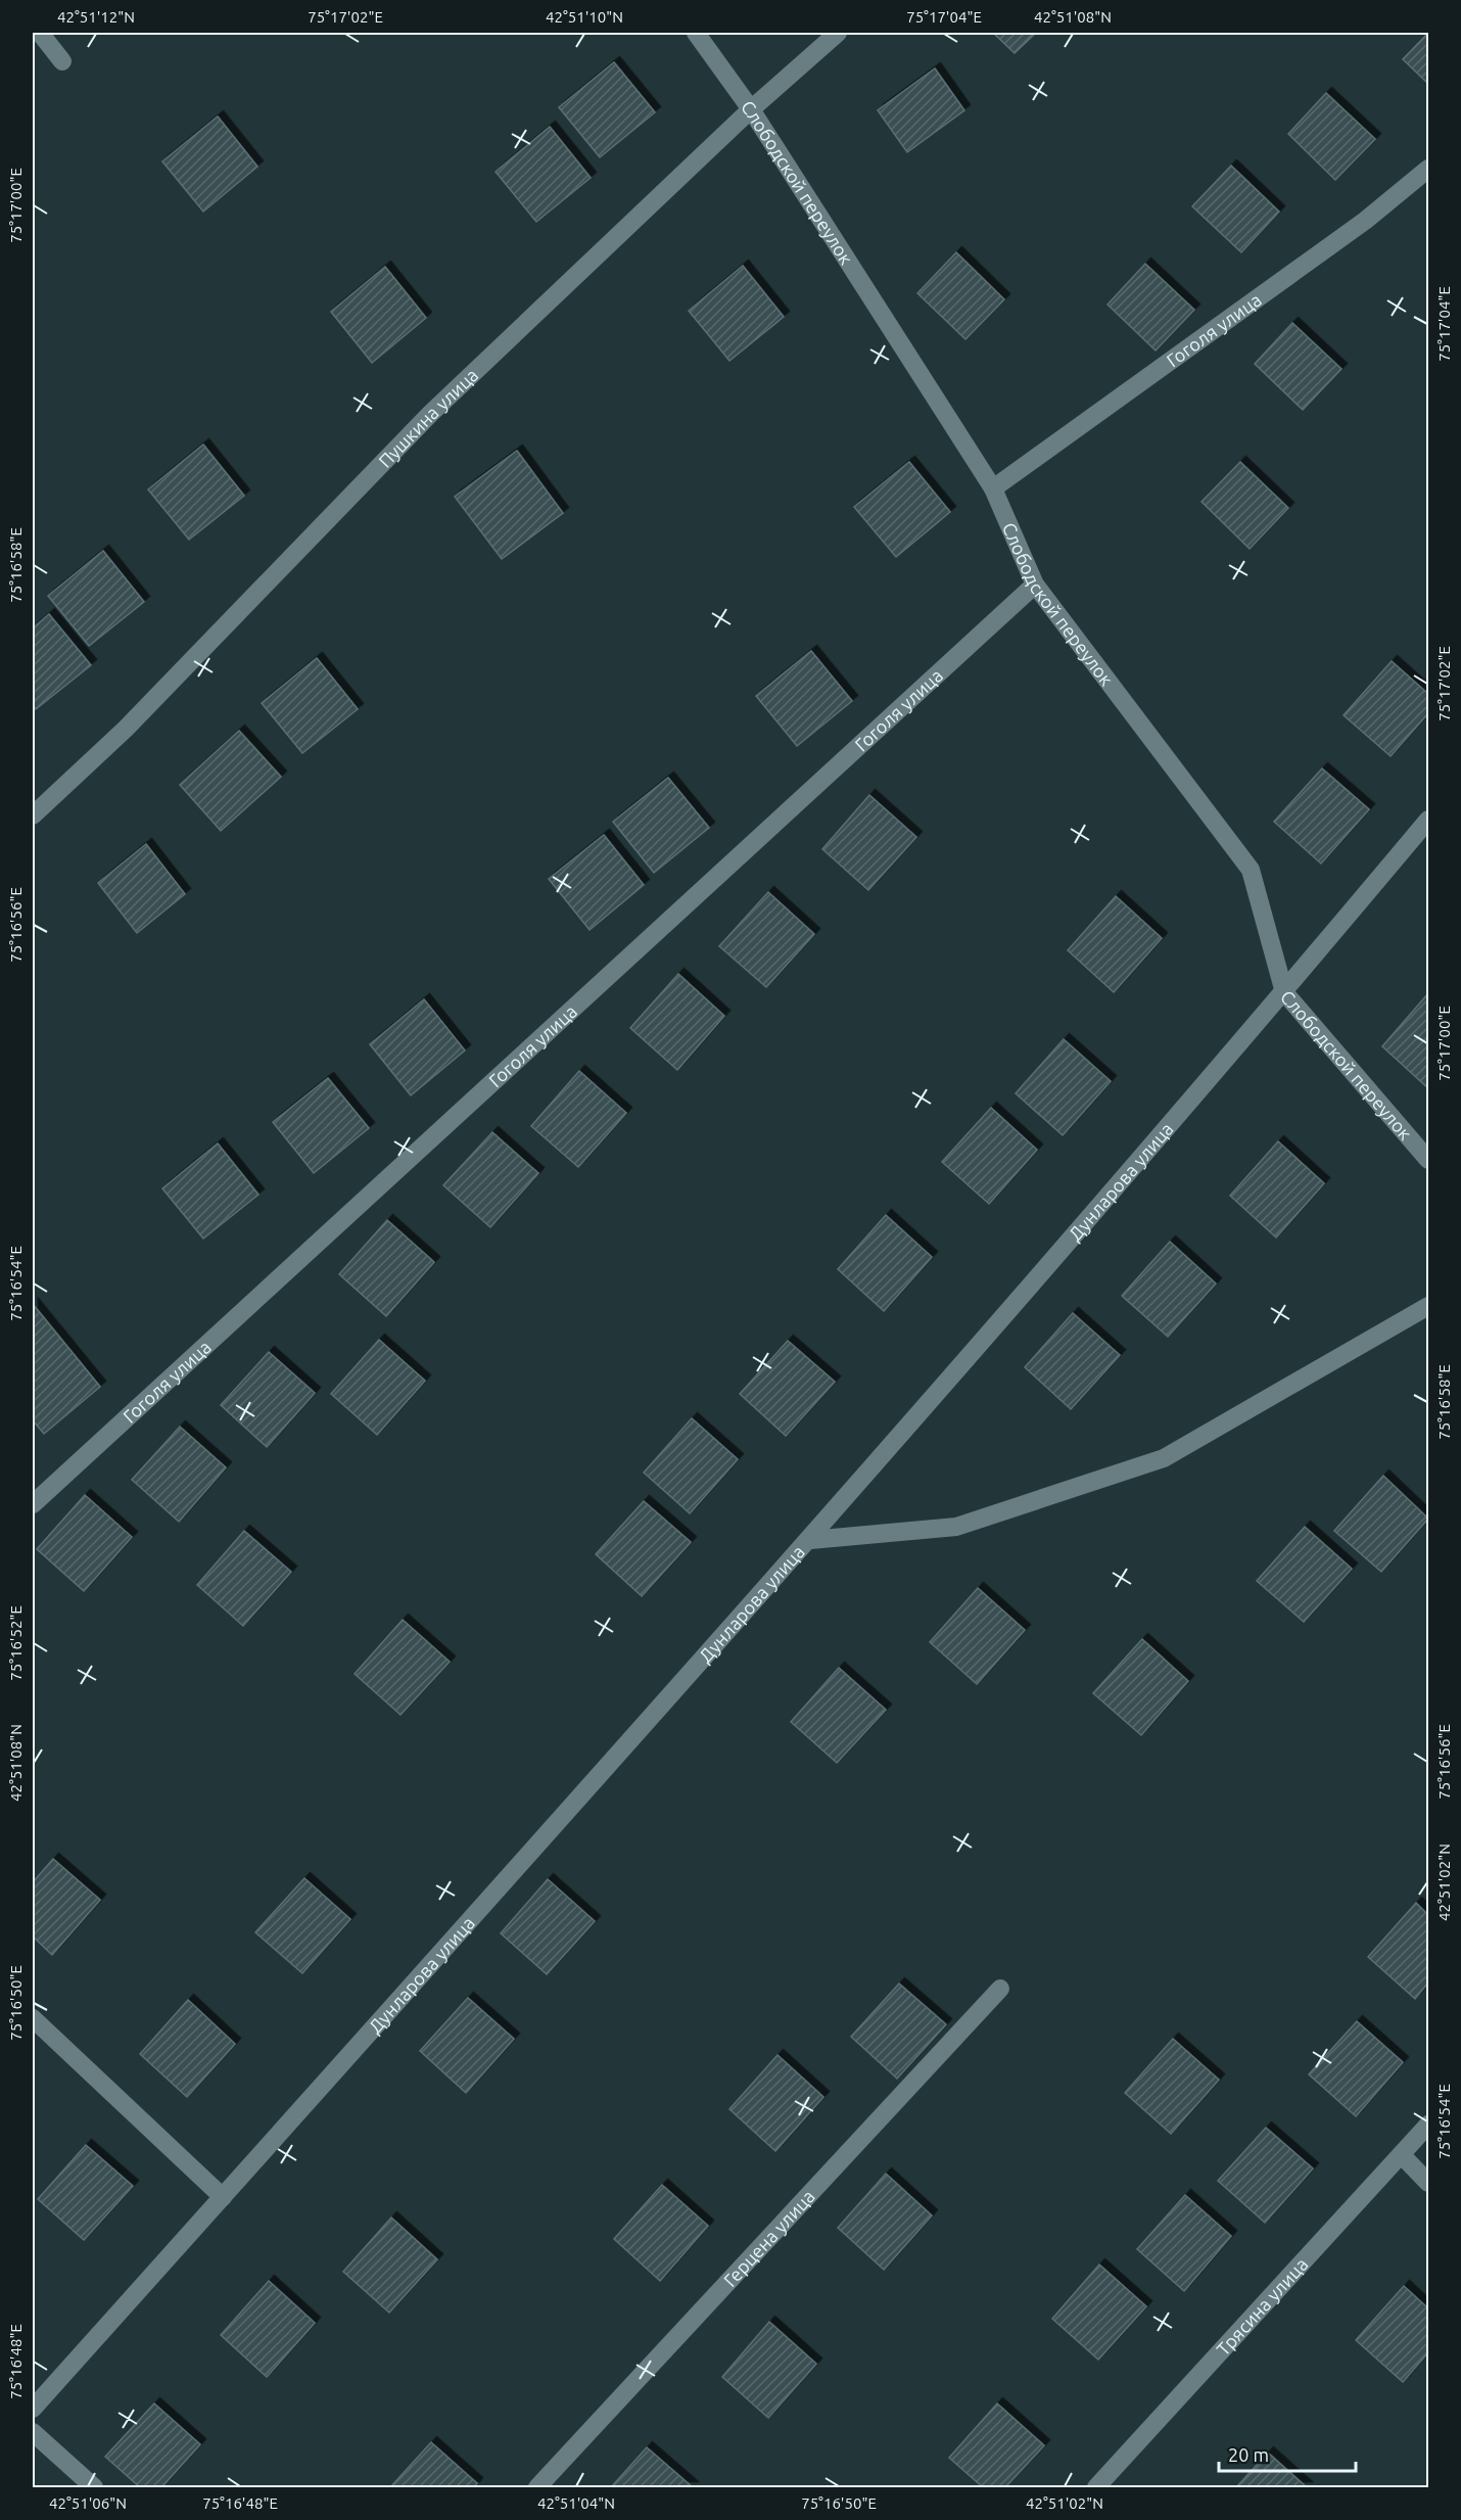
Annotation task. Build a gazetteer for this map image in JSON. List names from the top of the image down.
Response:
{
  "streets": {
    "street": [
      "Слободской переулок",
      "Гоголя улица",
      "Пушкина улица",
      "Дунларова улица",
      "Герцена улица",
      "Трясина улица"
    ]
  },
  "crossings": [
    ["Слободской переулок", "Гоголя улица"],
    ["Слободской переулок", "Пушкина улица"],
    ["Слободской переулок", "Дунларова улица"]
  ],
  "scale_bar": "20 m",
  "coordinates": [
    "42°51'12\"N",
    "75°17'02\"E",
    "42°51'10\"N",
    "75°17'04\"E",
    "42°51'08\"N",
    "75°17'00\"E",
    "75°16'58\"E",
    "75°16'56\"E",
    "75°16'54\"E",
    "75°16'52\"E",
    "42°51'02\"N",
    "75°16'50\"E",
    "75°16'48\"E",
    "42°51'06\"N",
    "42°51'04\"N"
  ]
}
